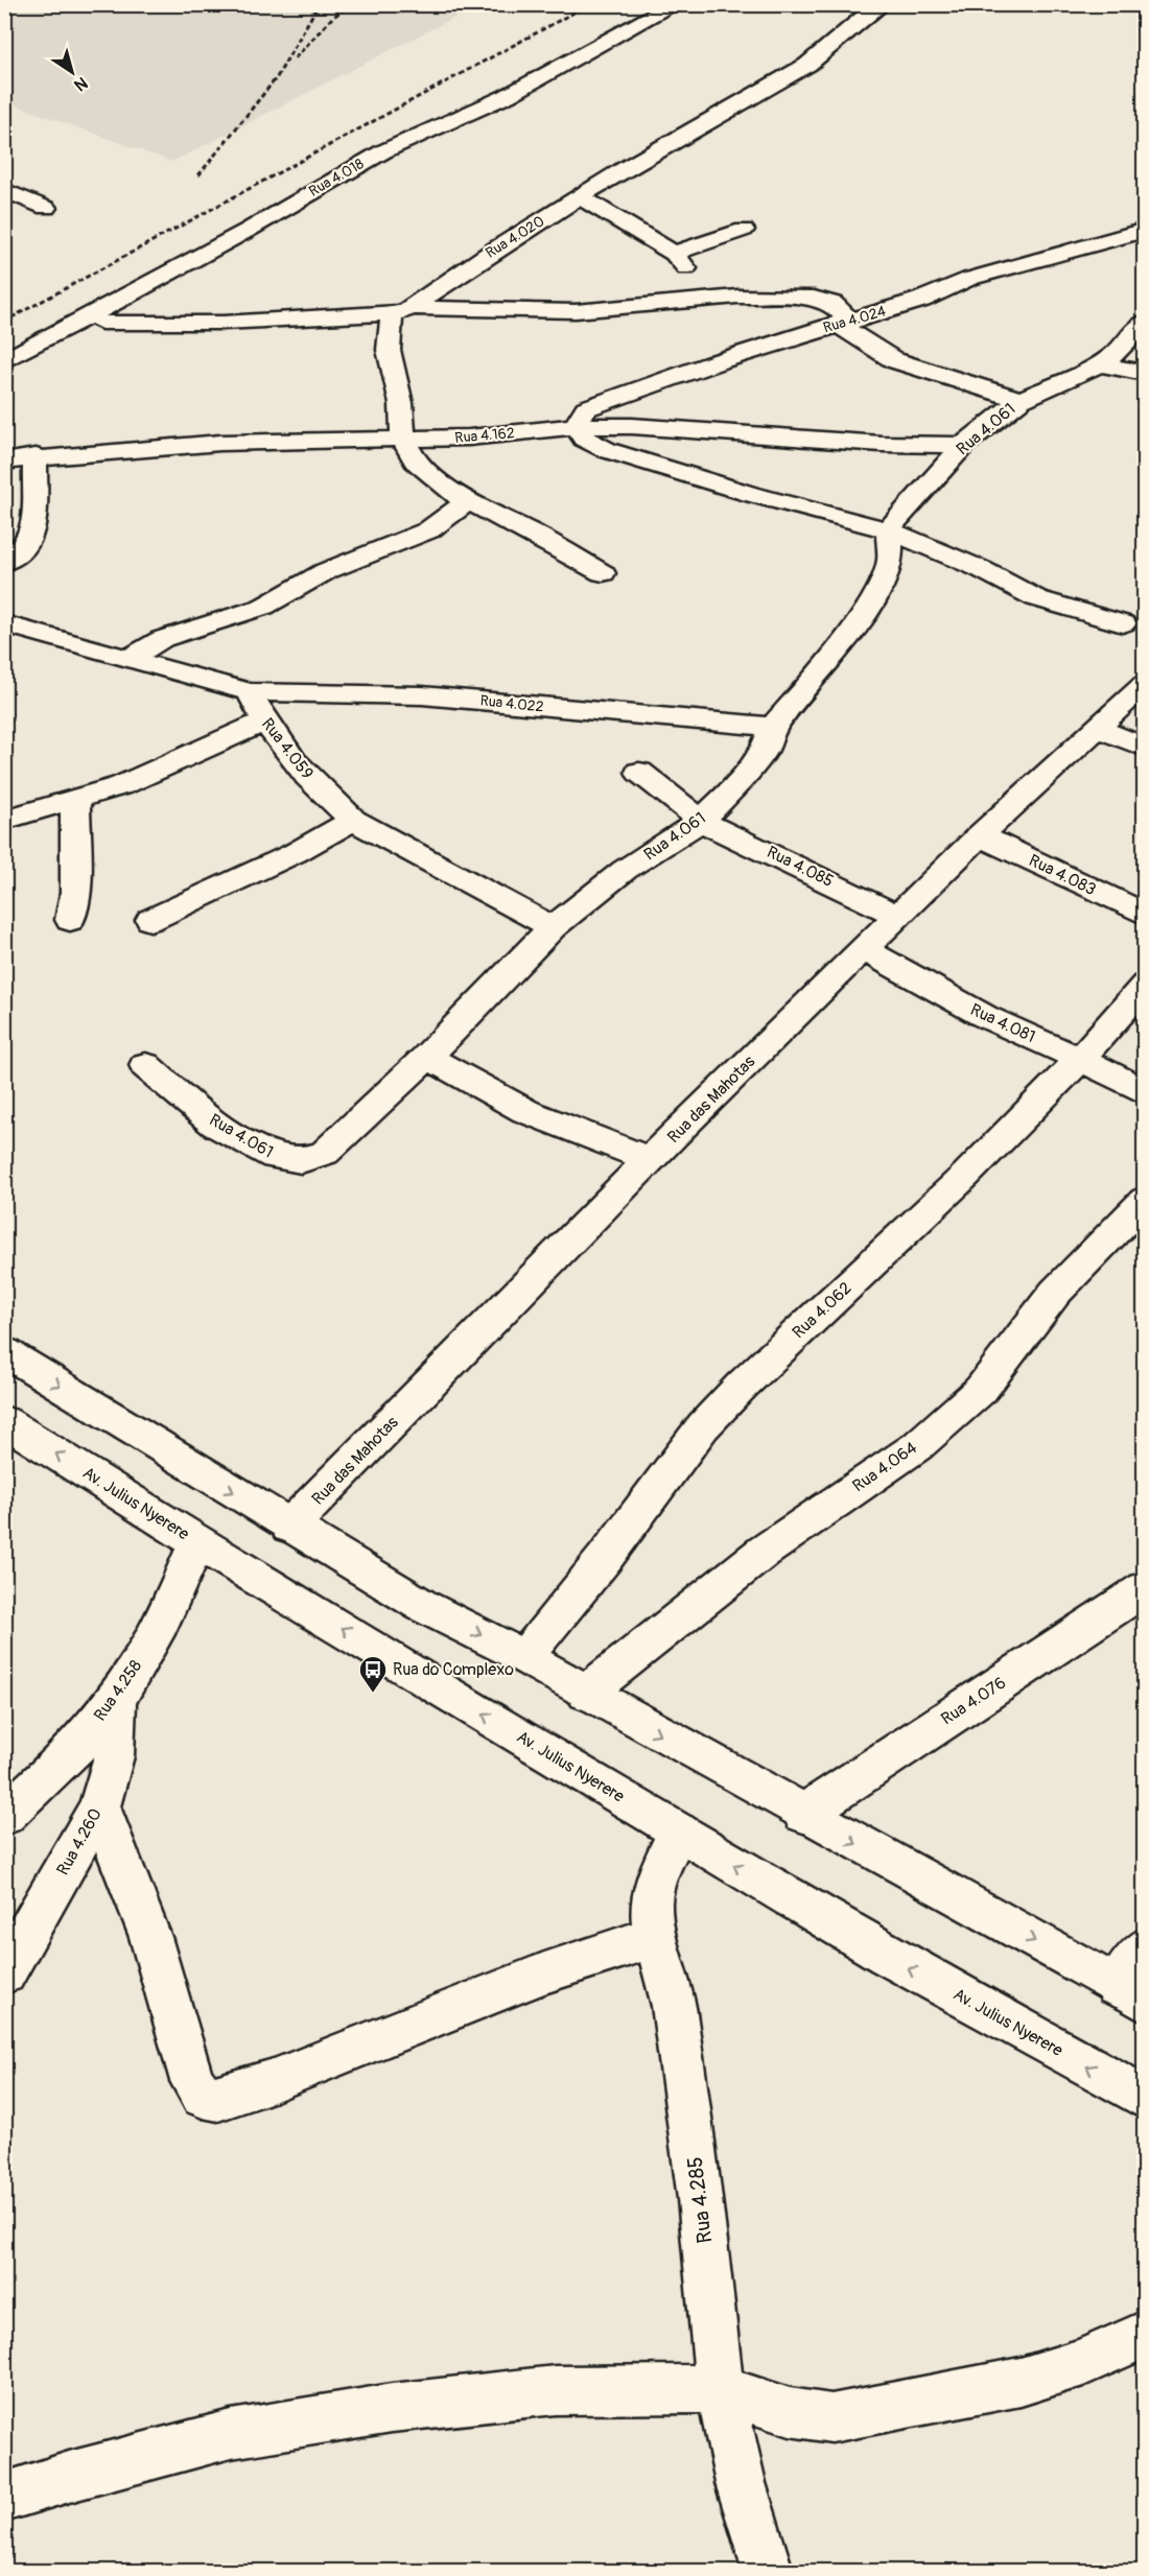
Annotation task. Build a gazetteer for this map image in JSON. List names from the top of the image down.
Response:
{
  "streets": {
    "street": [
      "Rua 4.018",
      "Rua 4.020",
      "Rua 4.024",
      "Rua 4.061",
      "Rua 4.162",
      "Rua 4.022",
      "Rua 4.059",
      "Rua 4.085",
      "Rua 4.083",
      "Rua 4.081",
      "Rua das Mahotas",
      "Rua 4.062",
      "Rua 4.064",
      "Av. Julius Nyerere",
      "Rua 4.258",
      "Rua 4.076",
      "Rua 4.260",
      "Rua 4.285"
    ]
  },
  "crossings": [
    ["Rua 4.024", "Rua 4.162"],
    ["Rua 4.061", "Rua 4.162"],
    ["Rua 4.061", "Rua 4.022"],
    ["Rua 4.061", "Rua 4.059"],
    ["Rua 4.061", "Rua 4.085"],
    ["Rua 4.022", "Rua 4.059"],
    ["Rua 4.085", "Rua das Mahotas"],
    ["Rua 4.083", "Rua das Mahotas"],
    ["Rua 4.081", "Rua das Mahotas"],
    ["Rua 4.081", "Rua 4.062"],
    ["Av. Julius Nyerere", "Rua 4.258"],
    ["Av. Julius Nyerere", "Rua 4.285"],
    ["Rua 4.258", "Rua 4.260"]
  ],
  "places": {
    "bus stop": ["Rua do Complexo"]
  },
  "north": "bottom right"
}
